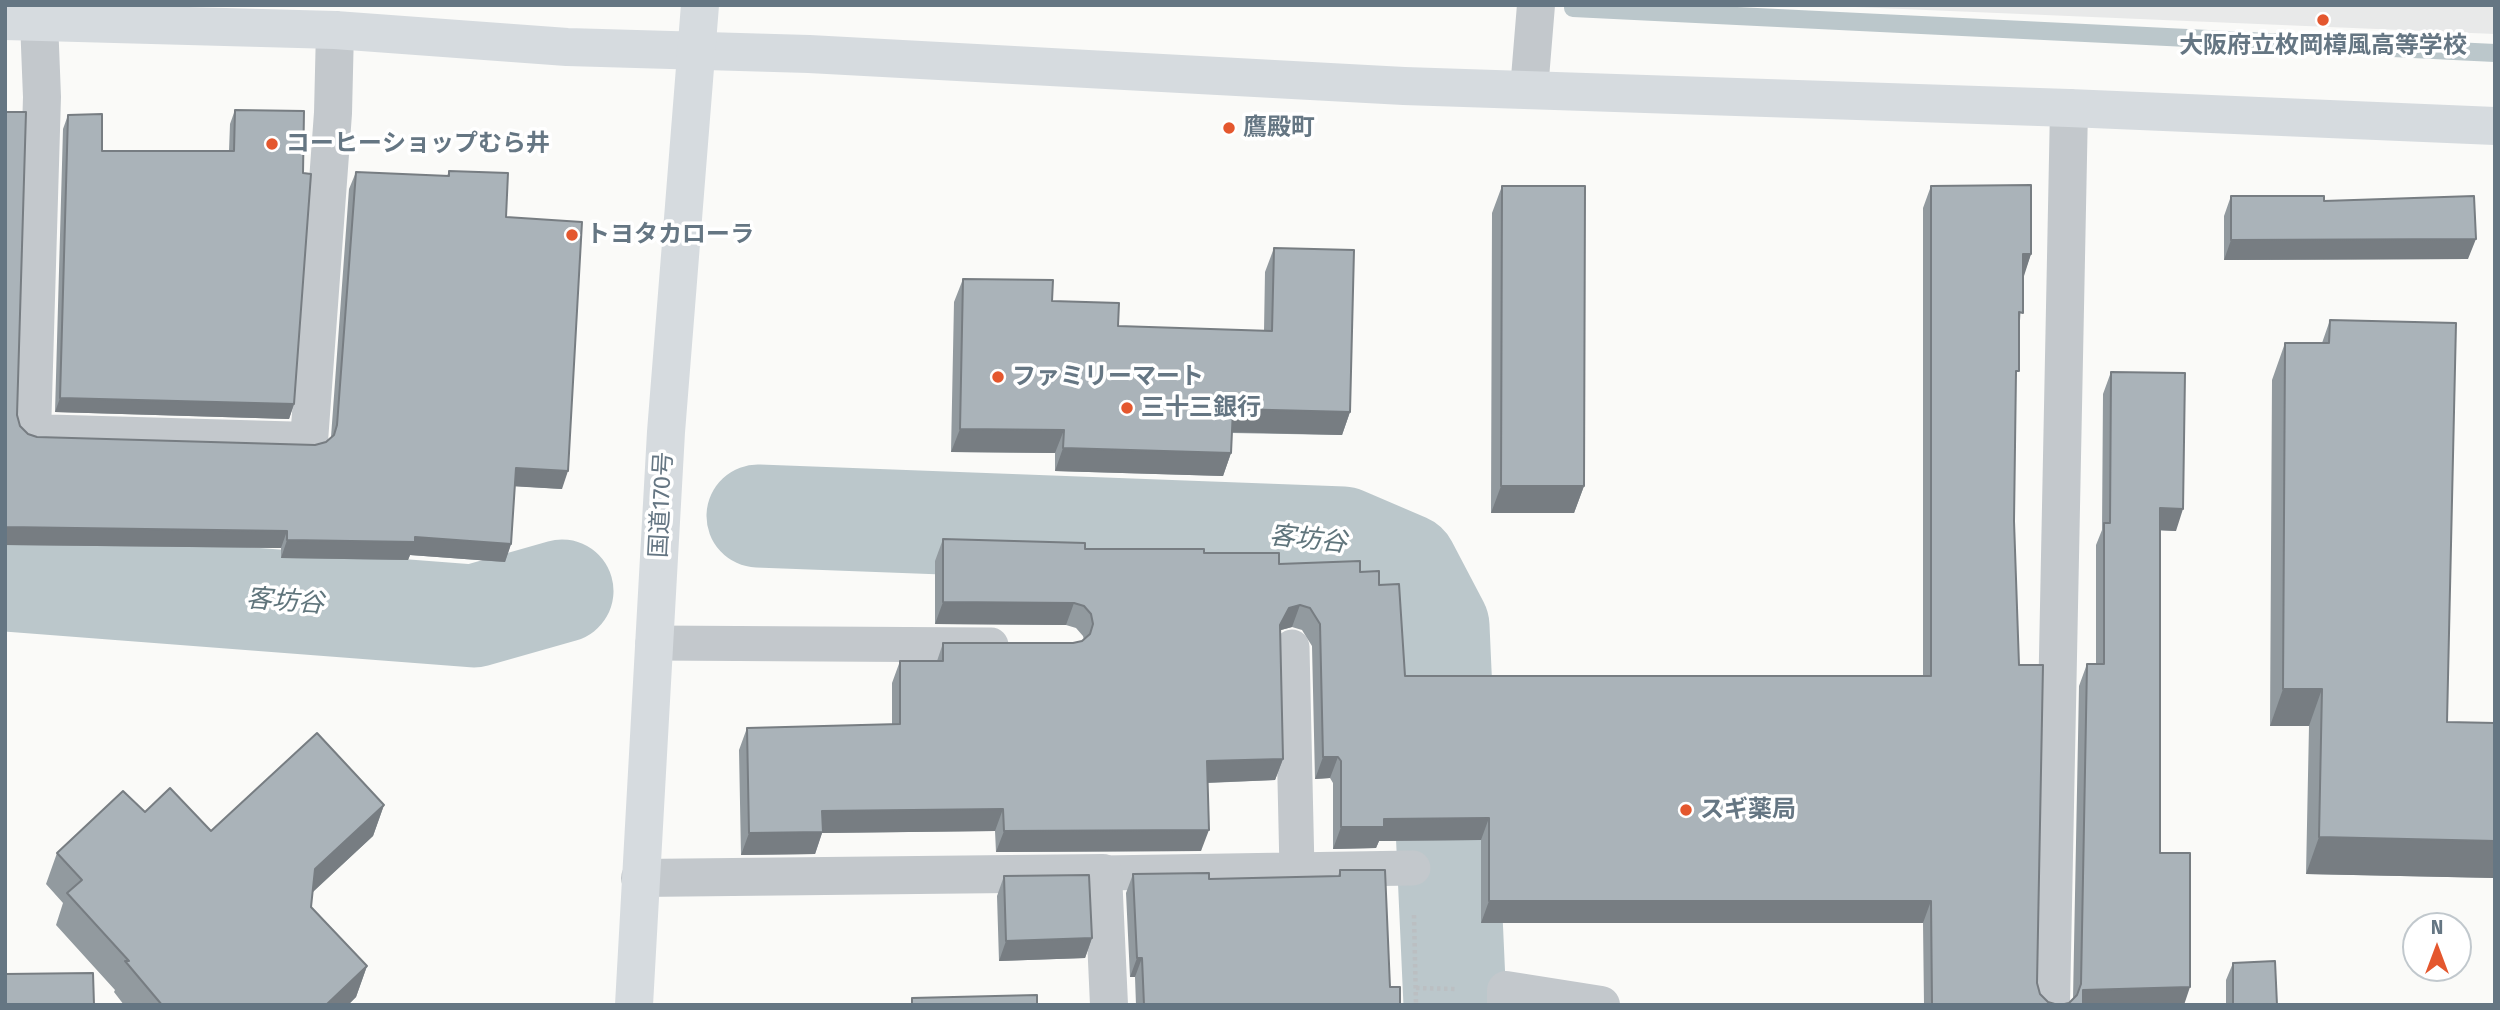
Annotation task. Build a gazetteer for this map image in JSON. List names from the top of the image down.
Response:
{
  "streets": {
    "main road": ["国道170号"]
  },
  "water": ["客坊谷"],
  "places": [
    "大阪府立枚岡樟風高等学校",
    "鷹殿町",
    "コーヒーショップむら井",
    "トヨタカローラ",
    "ファミリーマート",
    "三十三銀行",
    "スギ薬局"
  ],
  "north": "top"
}
